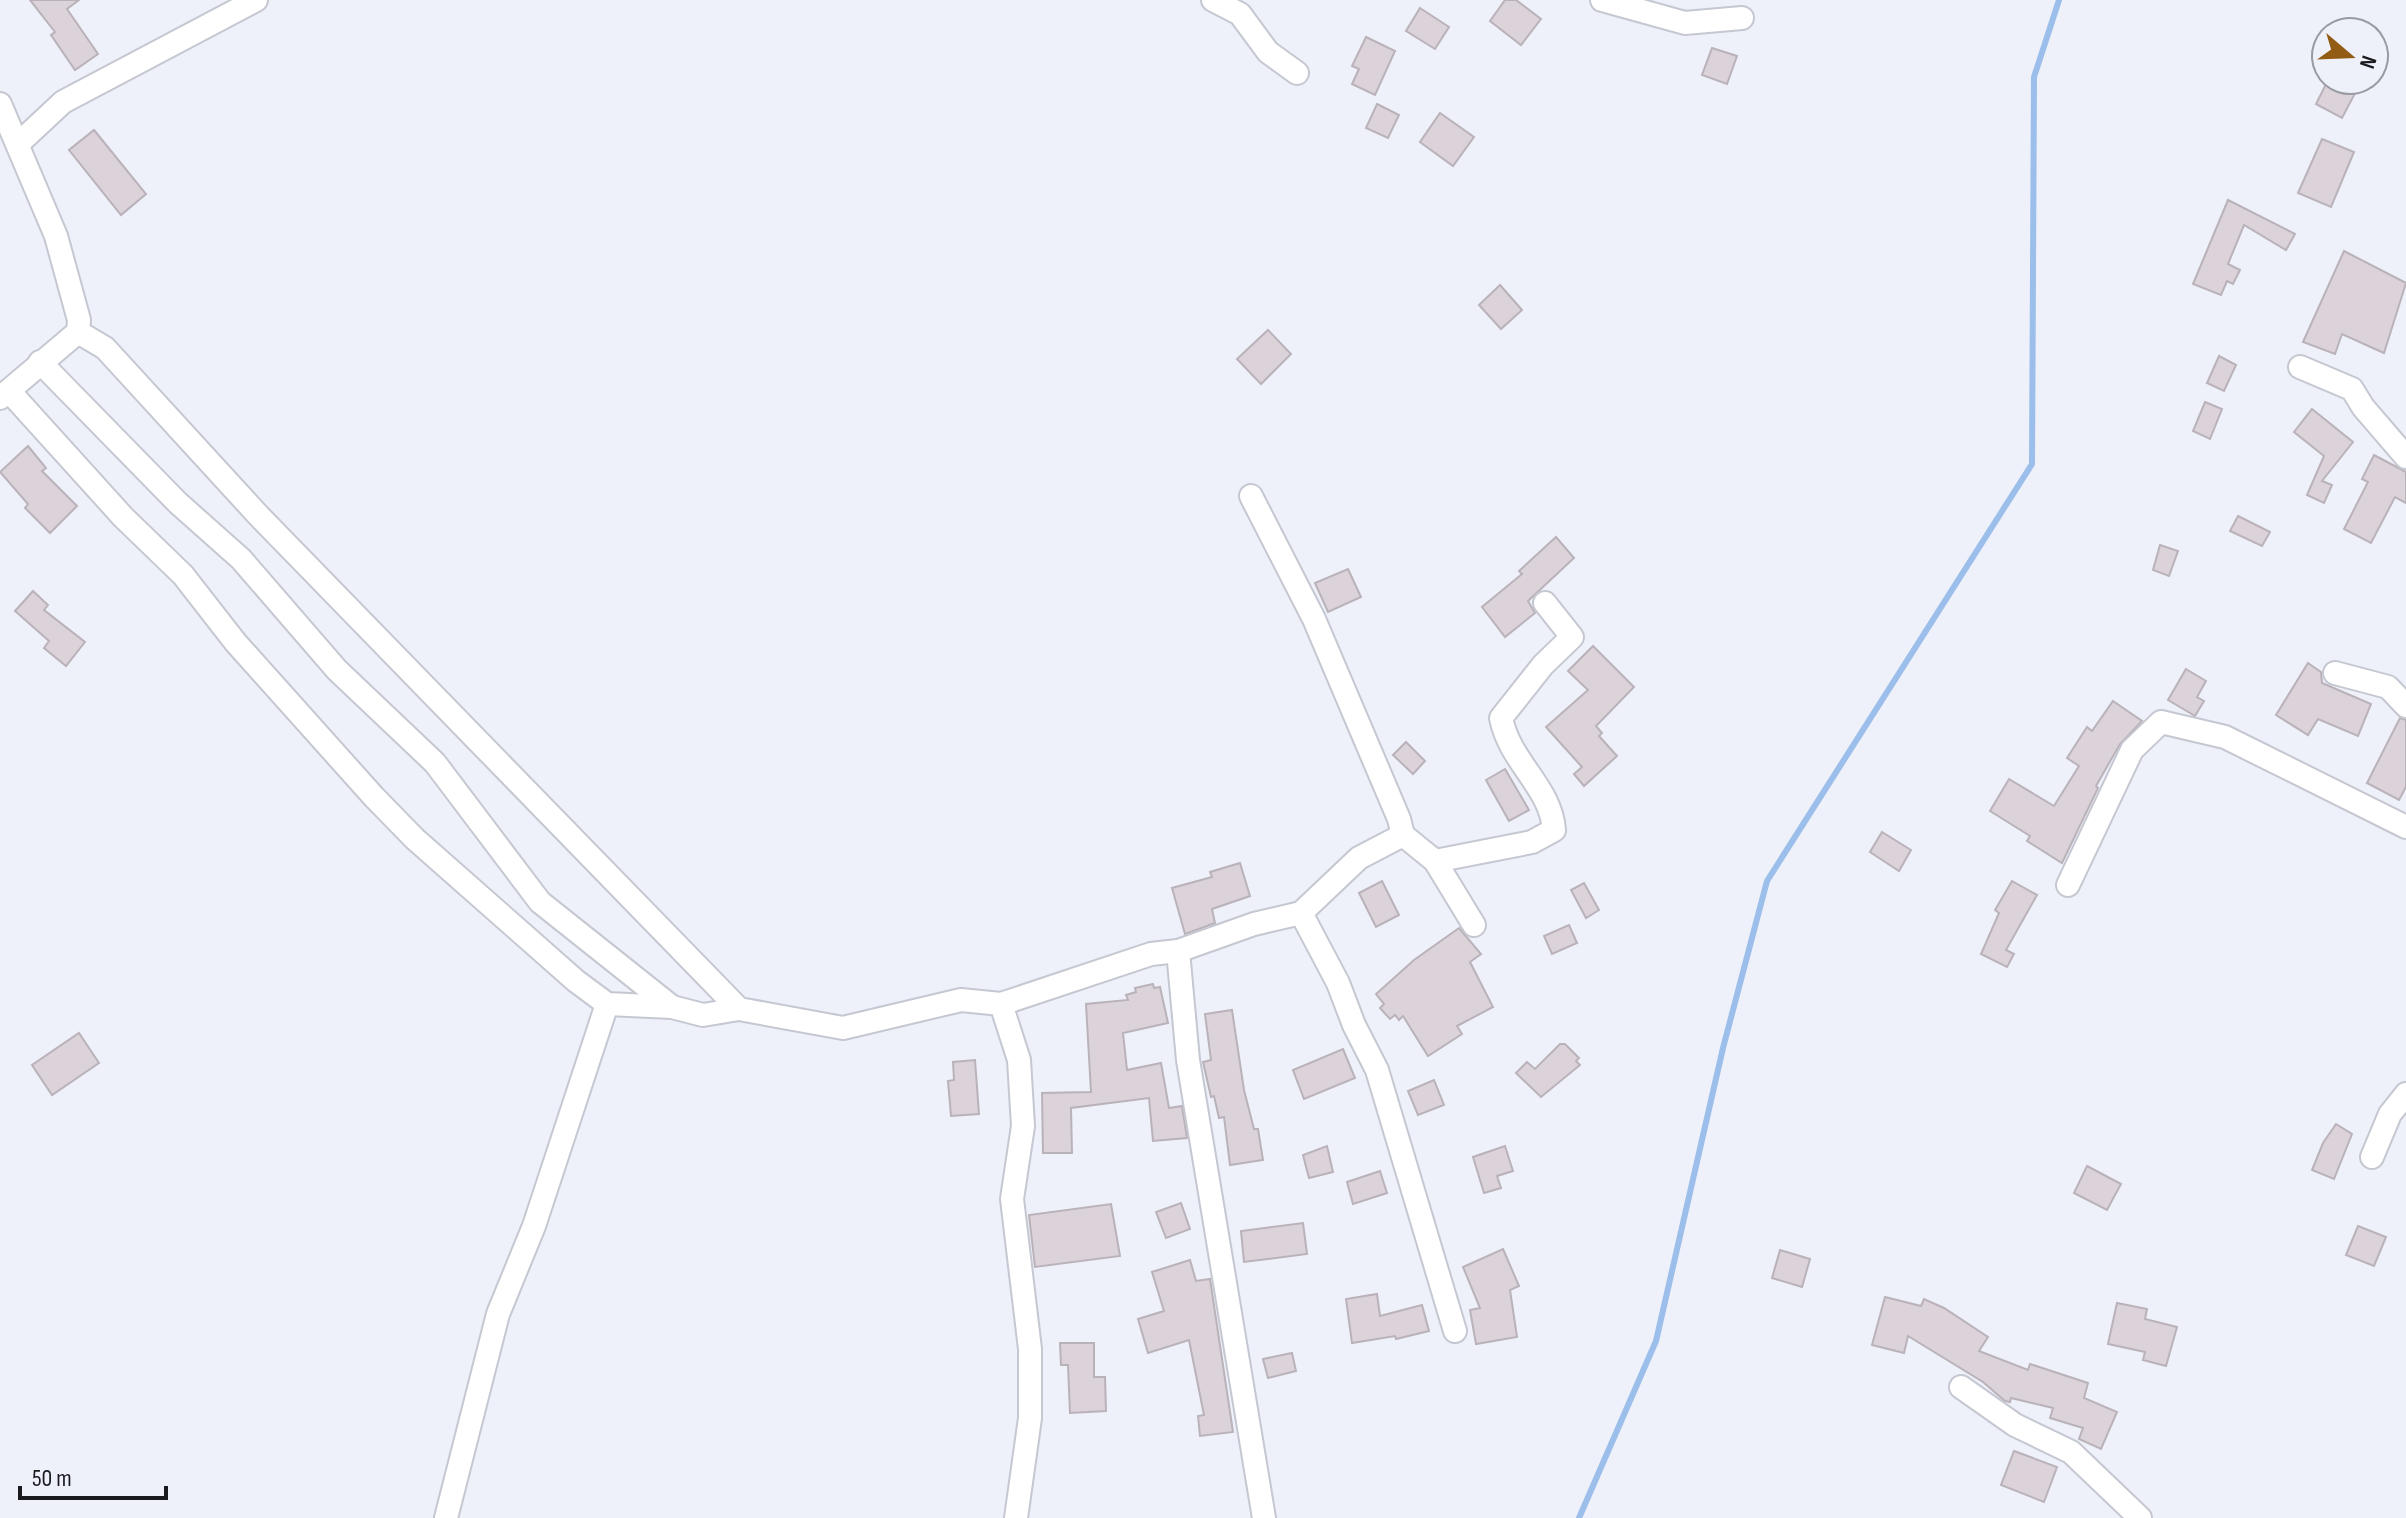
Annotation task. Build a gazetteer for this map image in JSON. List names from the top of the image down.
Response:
{
  "scale_bar": "50 m",
  "north": "right"
}
